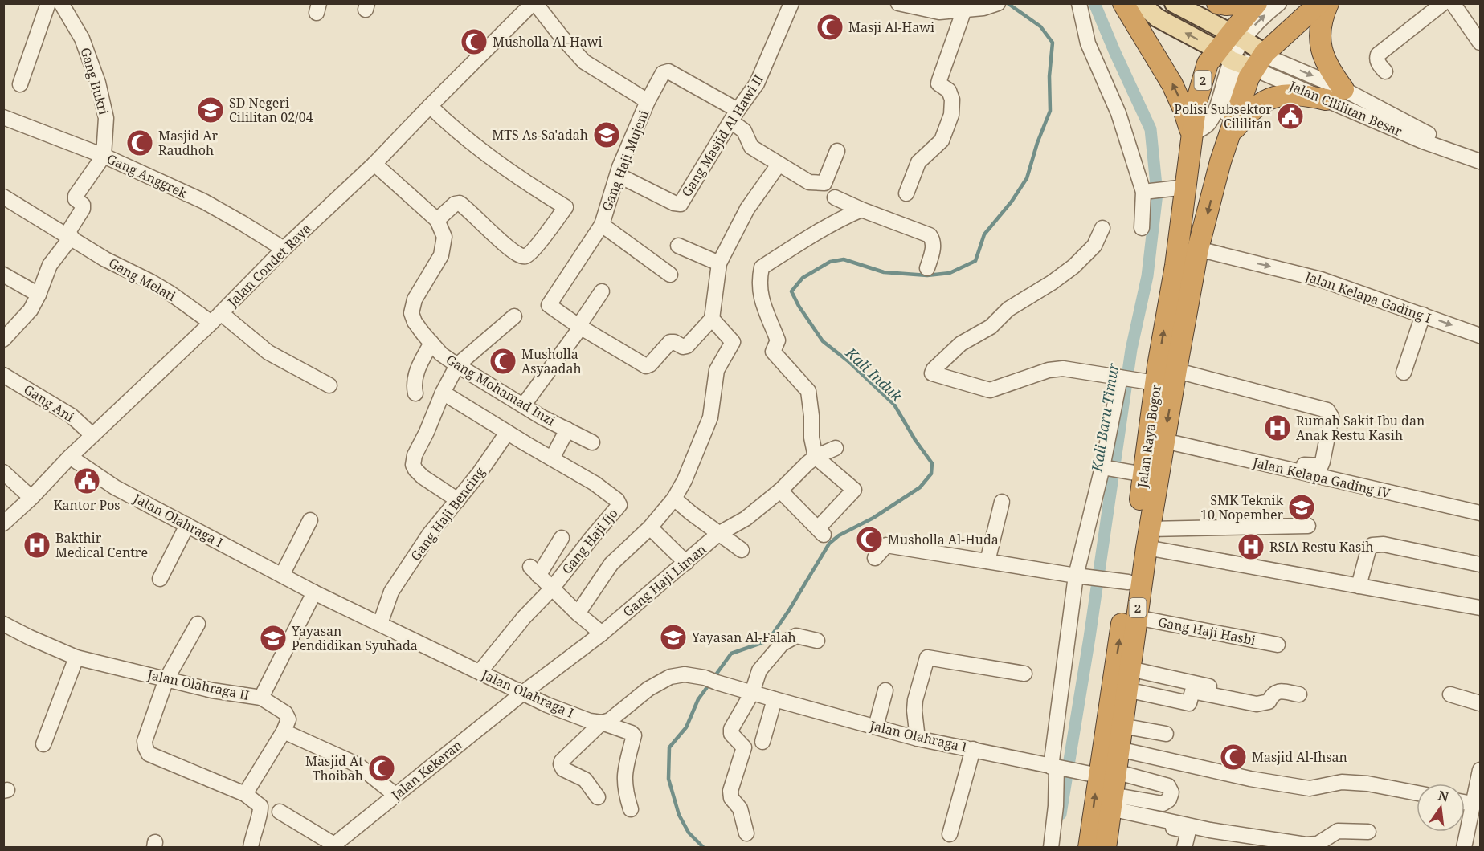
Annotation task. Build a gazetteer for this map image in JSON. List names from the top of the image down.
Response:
{
  "streets": {
    "highway": ["2", "Jalan Raya Bogor"],
    "street": [
      "Gang Bukri",
      "Jalan Cililitan Besar",
      "Gang Masjid Al Hawi II",
      "Gang Haji Mujeni",
      "Gang Anggrek",
      "Jalan Condet Raya",
      "Gang Melati",
      "Jalan Kelapa Gading I",
      "Gang Mohamad Inzi",
      "Gang Ani",
      "Jalan Kelapa Gading IV",
      "Gang Haji Bencing",
      "Jalan Olahraga I",
      "Gang Haji Ijo",
      "Gang Haji Liman",
      "Gang Haji Hasbi",
      "Jalan Olahraga II",
      "Jalan Kekeran"
    ]
  },
  "crossings": [
    ["2", "Jalan Cililitan Besar"],
    ["2", "Jalan Raya Bogor"],
    ["Gang Bukri", "Gang Anggrek"],
    ["Jalan Cililitan Besar", "Jalan Raya Bogor"],
    ["Gang Masjid Al Hawi II", "Gang Haji Mujeni"],
    ["Gang Haji Mujeni", "Jalan Condet Raya"],
    ["Gang Anggrek", "Jalan Condet Raya"],
    ["Jalan Condet Raya", "Gang Melati"],
    ["Jalan Condet Raya", "Gang Ani"],
    ["Jalan Condet Raya", "Jalan Olahraga I"],
    ["Jalan Kelapa Gading I", "Jalan Raya Bogor"],
    ["Jalan Raya Bogor", "Jalan Kelapa Gading IV"],
    ["Jalan Raya Bogor", "Jalan Olahraga I"],
    ["Jalan Raya Bogor", "Gang Haji Hasbi"],
    ["Gang Haji Bencing", "Jalan Olahraga I"],
    ["Gang Haji Bencing", "Gang Haji Ijo"],
    ["Jalan Olahraga I", "Gang Haji Ijo"],
    ["Jalan Olahraga I", "Gang Haji Liman"],
    ["Jalan Olahraga I", "Jalan Olahraga II"],
    ["Jalan Olahraga I", "Jalan Kekeran"],
    ["Gang Haji Liman", "Jalan Kekeran"]
  ],
  "one_way": ["Jalan Kelapa Gading I"],
  "water": ["Kali Induk", "Kali Baru Timur"],
  "places": {
    "mosque": [
      "Masji Al-Hawi",
      "Musholla Al-Hawi",
      "Masjid Ar Raudhoh",
      "Musholla Asyaadah",
      "Musholla Al-Huda",
      "Masjid Al-Ihsan",
      "Masjid At Thoibah"
    ],
    "school or university": [
      "SD Negeri Cililitan 02/04",
      "MTS As-Sa'adah",
      "SMK Teknik 10 Nopember",
      "Yayasan Al-Falah",
      "Yayasan Pendidikan Syuhada"
    ],
    "public building": ["Polisi Subsektor Cililitan", "Kantor Pos"],
    "hospital": ["Rumah Sakit Ibu dan Anak Restu Kasih", "Bakthir Medical Centre", "RSIA Restu Kasih"]
  },
  "north": "top"
}
